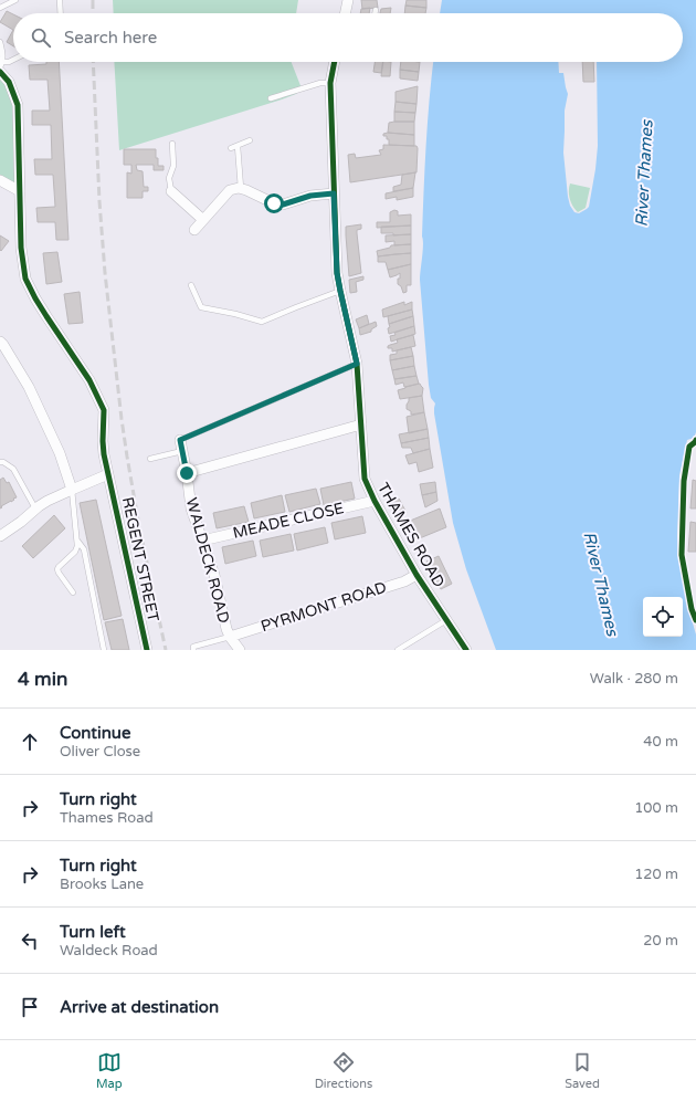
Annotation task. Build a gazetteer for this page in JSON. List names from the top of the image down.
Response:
{
  "streets": {
    "street": [
      "MEADE CLOSE",
      "THAMES ROAD",
      "REGENT STREET",
      "WALDECK ROAD",
      "PYRMONT ROAD"
    ]
  },
  "crossings": [
    ["MEADE CLOSE", "THAMES ROAD"],
    ["MEADE CLOSE", "WALDECK ROAD"],
    ["THAMES ROAD", "PYRMONT ROAD"],
    ["WALDECK ROAD", "PYRMONT ROAD"]
  ],
  "water": ["River Thames"],
  "page": {
    "search": "Search here",
    "heading": ["4 min", "Walk · 280 m"],
    "list": [
      ["Continue", "Oliver Close", "40 m"],
      ["Turn right", "Thames Road", "100 m"],
      ["Turn right", "Brooks Lane", "120 m"],
      ["Turn left", "Waldeck Road", "20 m"],
      "Arrive at destination"
    ],
    "nav": ["Map", "Directions", "Saved"]
  }
}
